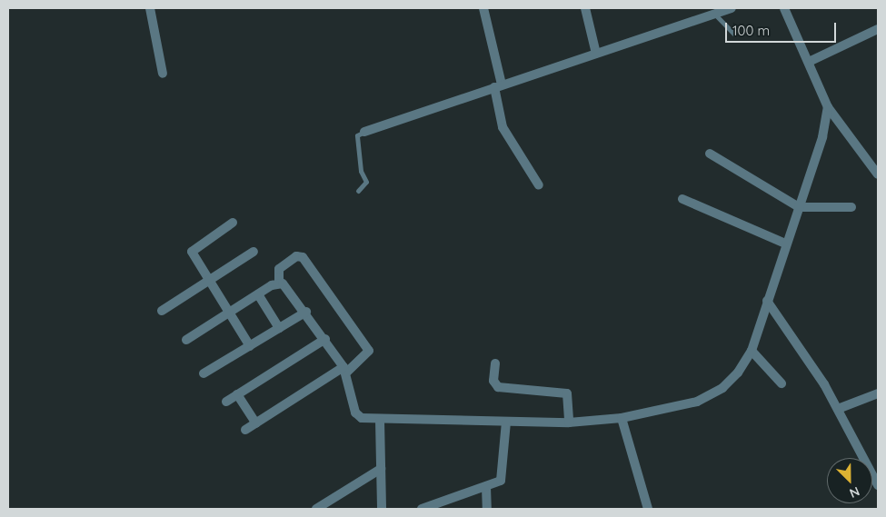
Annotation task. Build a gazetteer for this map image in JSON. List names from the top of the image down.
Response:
{
  "scale_bar": "100 m",
  "north": "bottom right"
}
